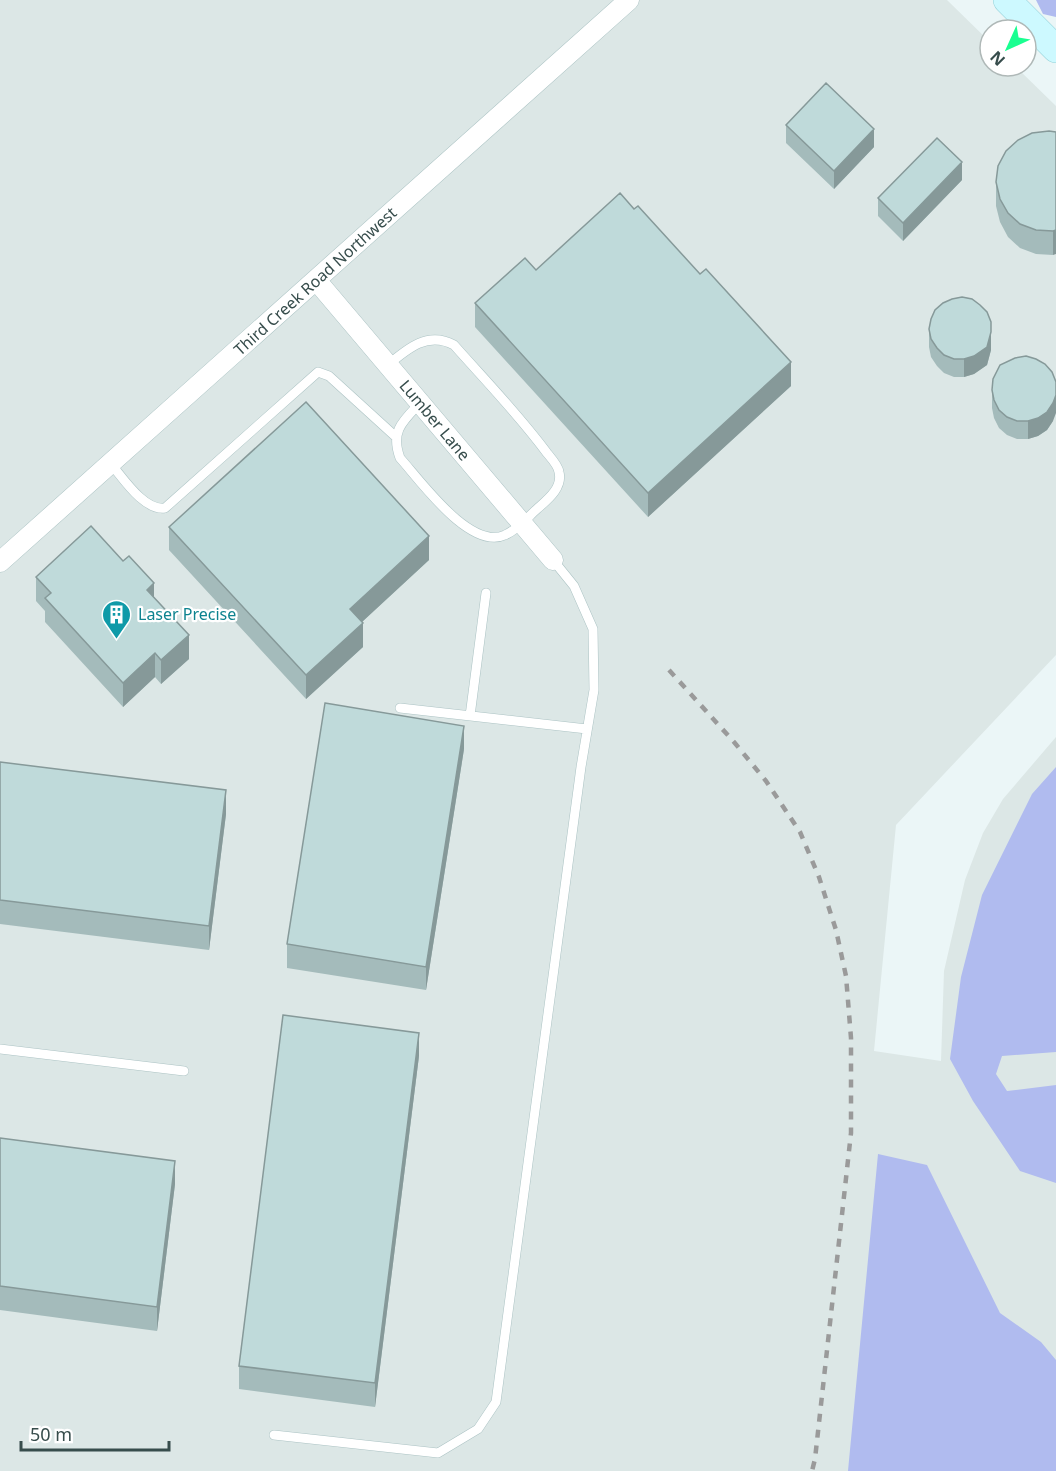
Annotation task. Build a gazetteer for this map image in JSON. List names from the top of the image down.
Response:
{
  "streets": {
    "street": ["Third Creek Road Northwest", "Lumber Lane"]
  },
  "crossings": [
    ["Third Creek Road Northwest", "Lumber Lane"]
  ],
  "places": {
    "building": ["Laser Precise"]
  },
  "scale_bar": "50 m",
  "north": "bottom left"
}
